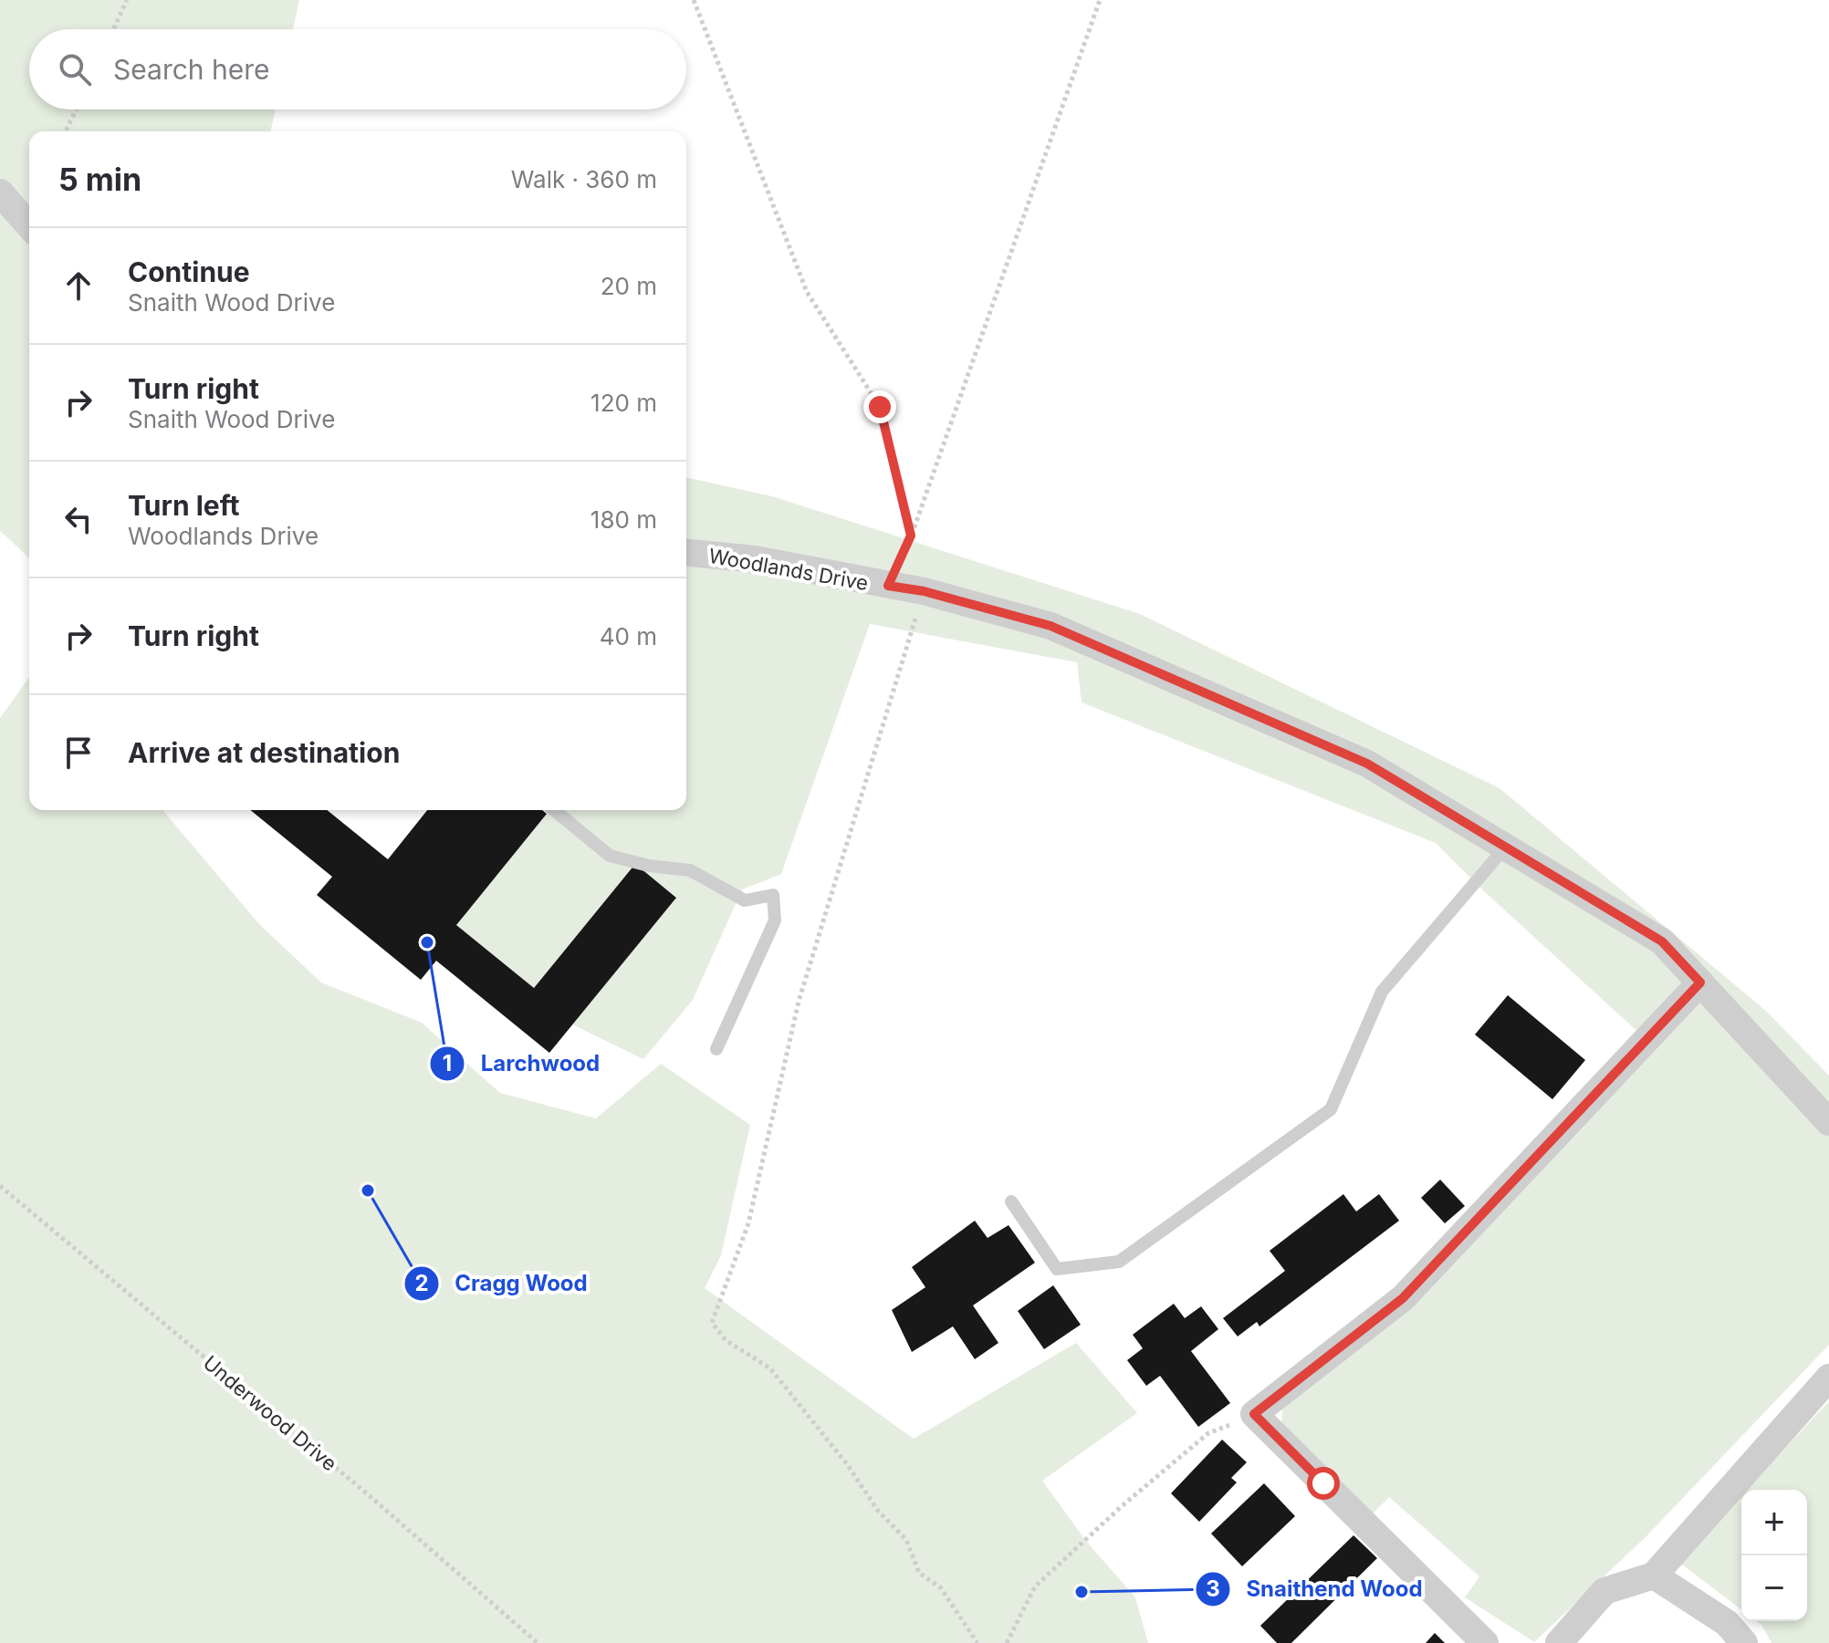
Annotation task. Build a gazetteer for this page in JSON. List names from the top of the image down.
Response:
{
  "streets": {
    "street": ["Woodlands Drive"],
    "path": ["Underwood Drive"]
  },
  "places": ["Larchwood", "Cragg Wood", "Snaithend Wood"],
  "page": {
    "search": "Search here",
    "heading": ["5 min", "Walk · 360 m"],
    "list": [
      ["Continue", "Snaith Wood Drive", "20 m"],
      ["Turn right", "Snaith Wood Drive", "120 m"],
      ["Turn left", "Woodlands Drive", "180 m"],
      ["Turn right", "40 m"],
      "Arrive at destination"
    ],
    "map_buttons": ["+", "−"]
  }
}
